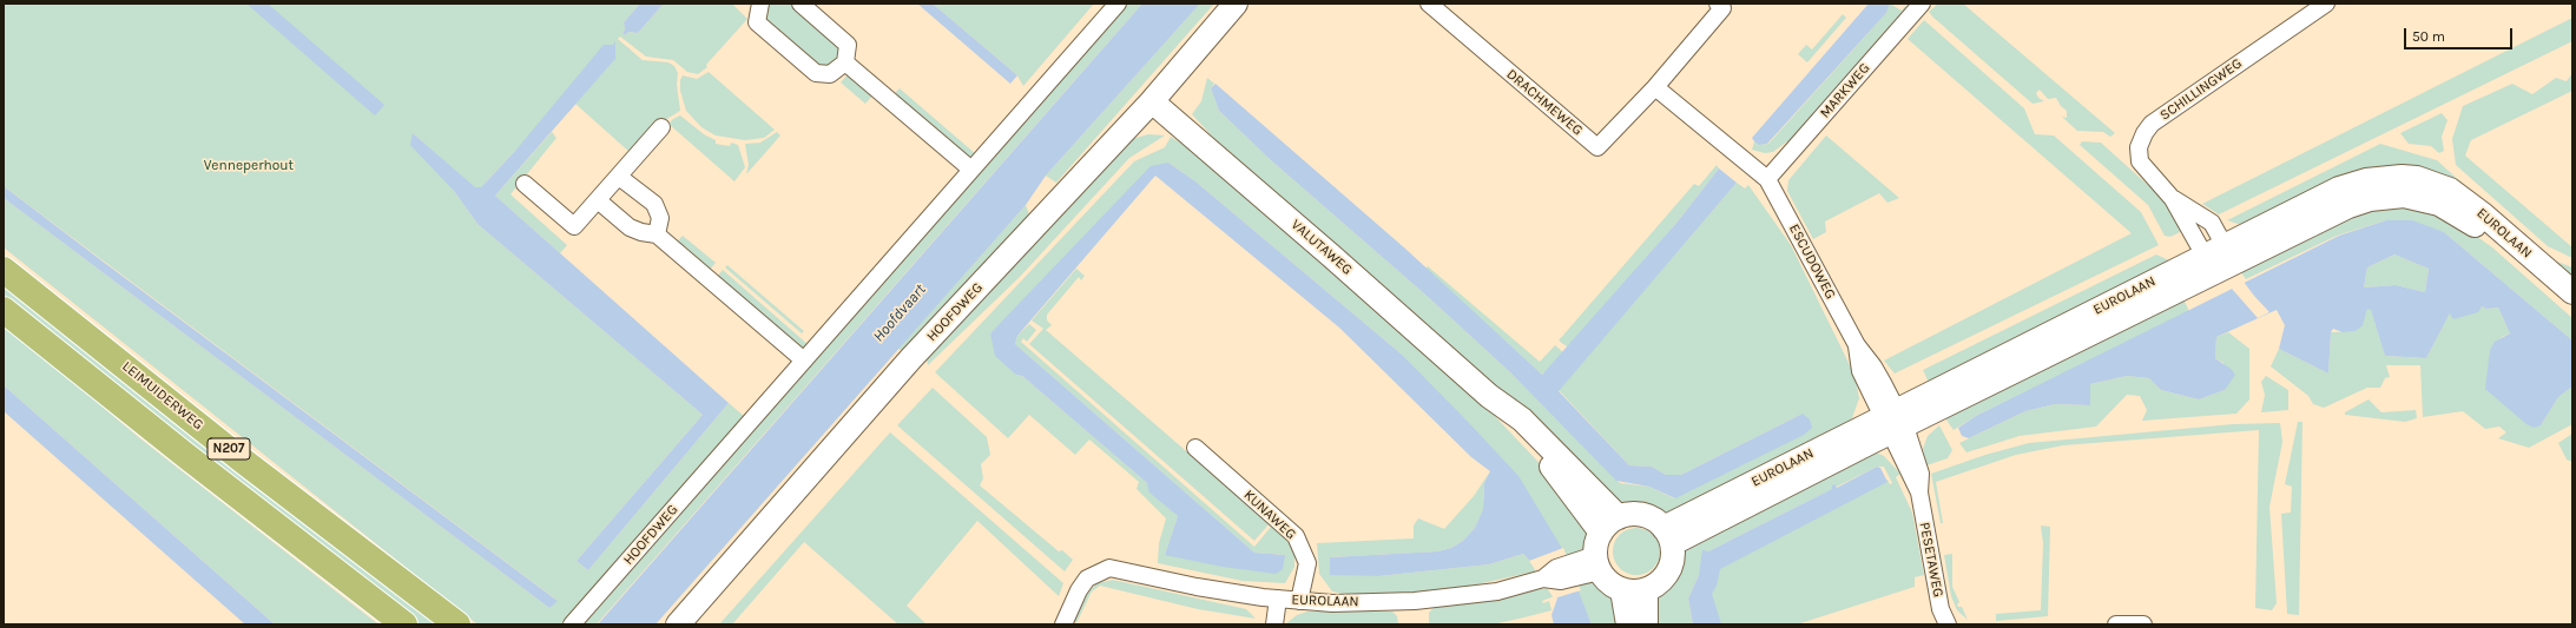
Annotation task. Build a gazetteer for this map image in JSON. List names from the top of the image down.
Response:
{
  "streets": {
    "main road": [
      "EUROLAAN",
      "VALUTAWEG",
      "HOOFDWEG",
      "LEIMUIDERWEG",
      "N207"
    ],
    "street": [
      "SCHILLINGWEG",
      "MARKWEG",
      "DRACHMEWEG",
      "ESCUDOWEG",
      "KUNAWEG",
      "PESETAWEG"
    ]
  },
  "crossings": [
    ["SCHILLINGWEG", "EUROLAAN"],
    ["MARKWEG", "ESCUDOWEG"],
    ["EUROLAAN", "VALUTAWEG"],
    ["EUROLAAN", "ESCUDOWEG"],
    ["EUROLAAN", "KUNAWEG"],
    ["EUROLAAN", "PESETAWEG"],
    ["VALUTAWEG", "HOOFDWEG"],
    ["ESCUDOWEG", "PESETAWEG"]
  ],
  "water": ["Hoofdvaart"],
  "parks": ["Venneperhout"],
  "scale_bar": "50 m"
}
